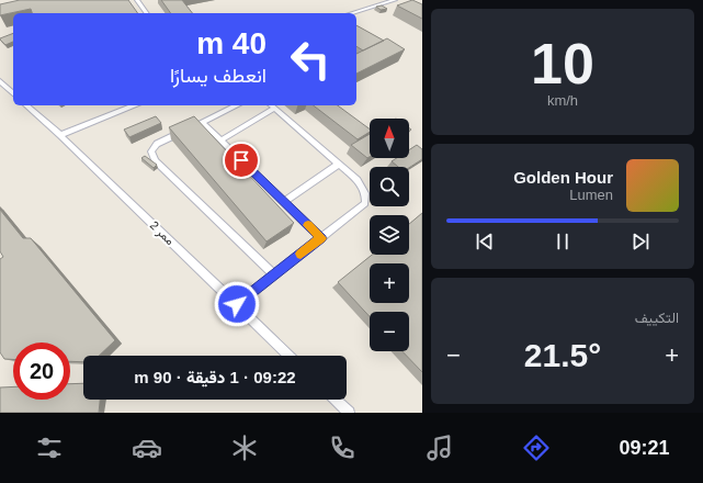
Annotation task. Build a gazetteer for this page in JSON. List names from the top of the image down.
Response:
{
  "streets": {
    "lane": ["ممر 2"]
  },
  "north": "top",
  "page": {
    "tile": [
      ["10", "km/h"],
      "التكييف"
    ],
    "turn": ["40 m", "انعطف يسارًا"],
    "map_buttons": ["+", "−"],
    "song": ["Golden Hour", "Lumen"],
    "heat": ["−", "21.5°", "+"],
    "limit": "20",
    "trip": "09:22 · 1 دقيقة · 90 m",
    "tabs": "09:21"
  }
}
